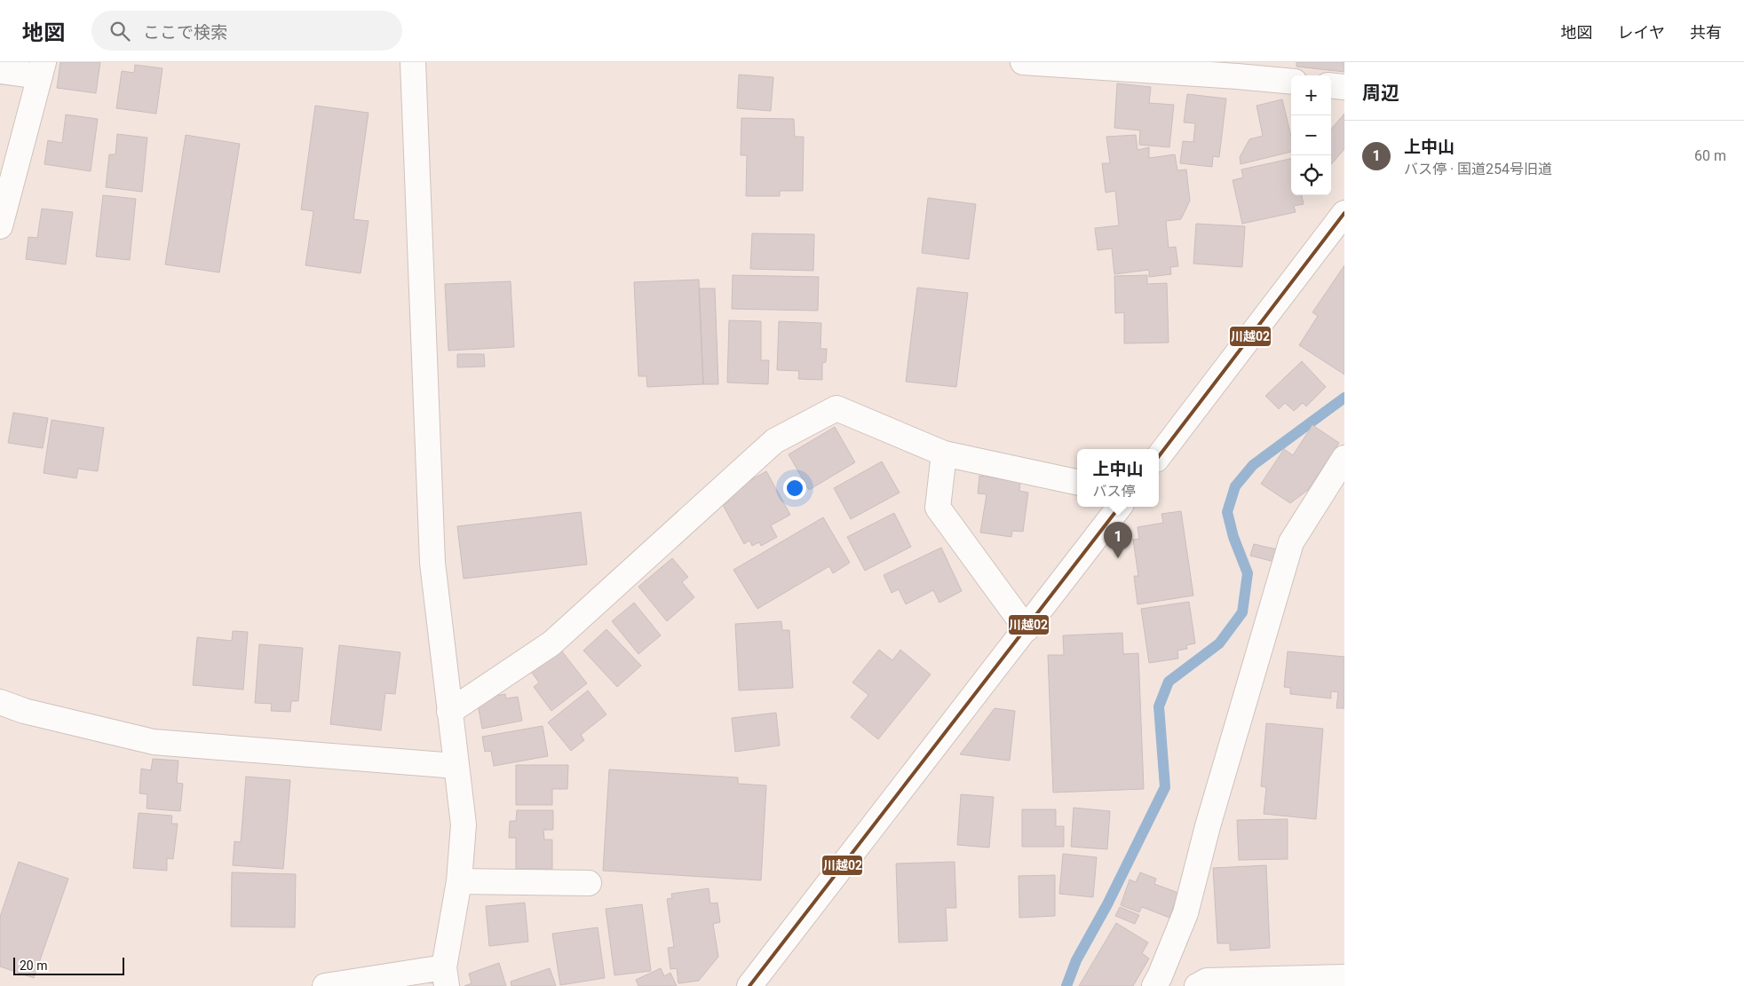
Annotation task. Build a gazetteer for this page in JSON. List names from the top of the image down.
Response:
{
  "lines": ["transit line 川越02"],
  "scale_bar": "20 m",
  "page": {
    "header": "地図",
    "search": "ここで検索",
    "nav": ["地図", "レイヤ", "共有"],
    "heading": "周辺",
    "map_buttons": ["+", "−"],
    "list": [
      {
        "mark": "1",
        "name": "上中山",
        "note": "バス停 · 国道254号旧道",
        "value": "60 m"
      }
    ],
    "popup": ["上中山", "バス停"],
    "pins": "1",
    "scale": "20 m"
  }
}
